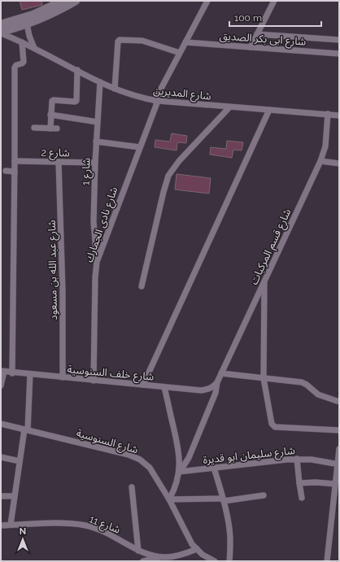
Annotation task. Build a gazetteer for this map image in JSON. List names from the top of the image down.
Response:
{
  "streets": {
    "street": [
      "شارع ابى بكر الصديق",
      "شارع المديرين",
      "شارع 2",
      "شارع 1",
      "شارع نادى الجمارك",
      "شارع قسم المركبات",
      "شارع عبد الله بن مسعود",
      "شارع خلف السنوسية",
      "شارع السنوسية",
      "شارع سليمان ابو قديرة",
      "شارع 11"
    ]
  },
  "crossings": [
    ["شارع ابى بكر الصديق", "شارع نادى الجمارك"],
    ["شارع المديرين", "شارع 1"],
    ["شارع المديرين", "شارع نادى الجمارك"],
    ["شارع المديرين", "شارع قسم المركبات"],
    ["شارع 2", "شارع 1"],
    ["شارع 2", "شارع عبد الله بن مسعود"],
    ["شارع 1", "شارع نادى الجمارك"],
    ["شارع نادى الجمارك", "شارع خلف السنوسية"],
    ["شارع قسم المركبات", "شارع خلف السنوسية"],
    ["شارع قسم المركبات", "شارع سليمان ابو قديرة"],
    ["شارع عبد الله بن مسعود", "شارع خلف السنوسية"],
    ["شارع السنوسية", "شارع 11"]
  ],
  "scale_bar": "100 m",
  "north": "top"
}
